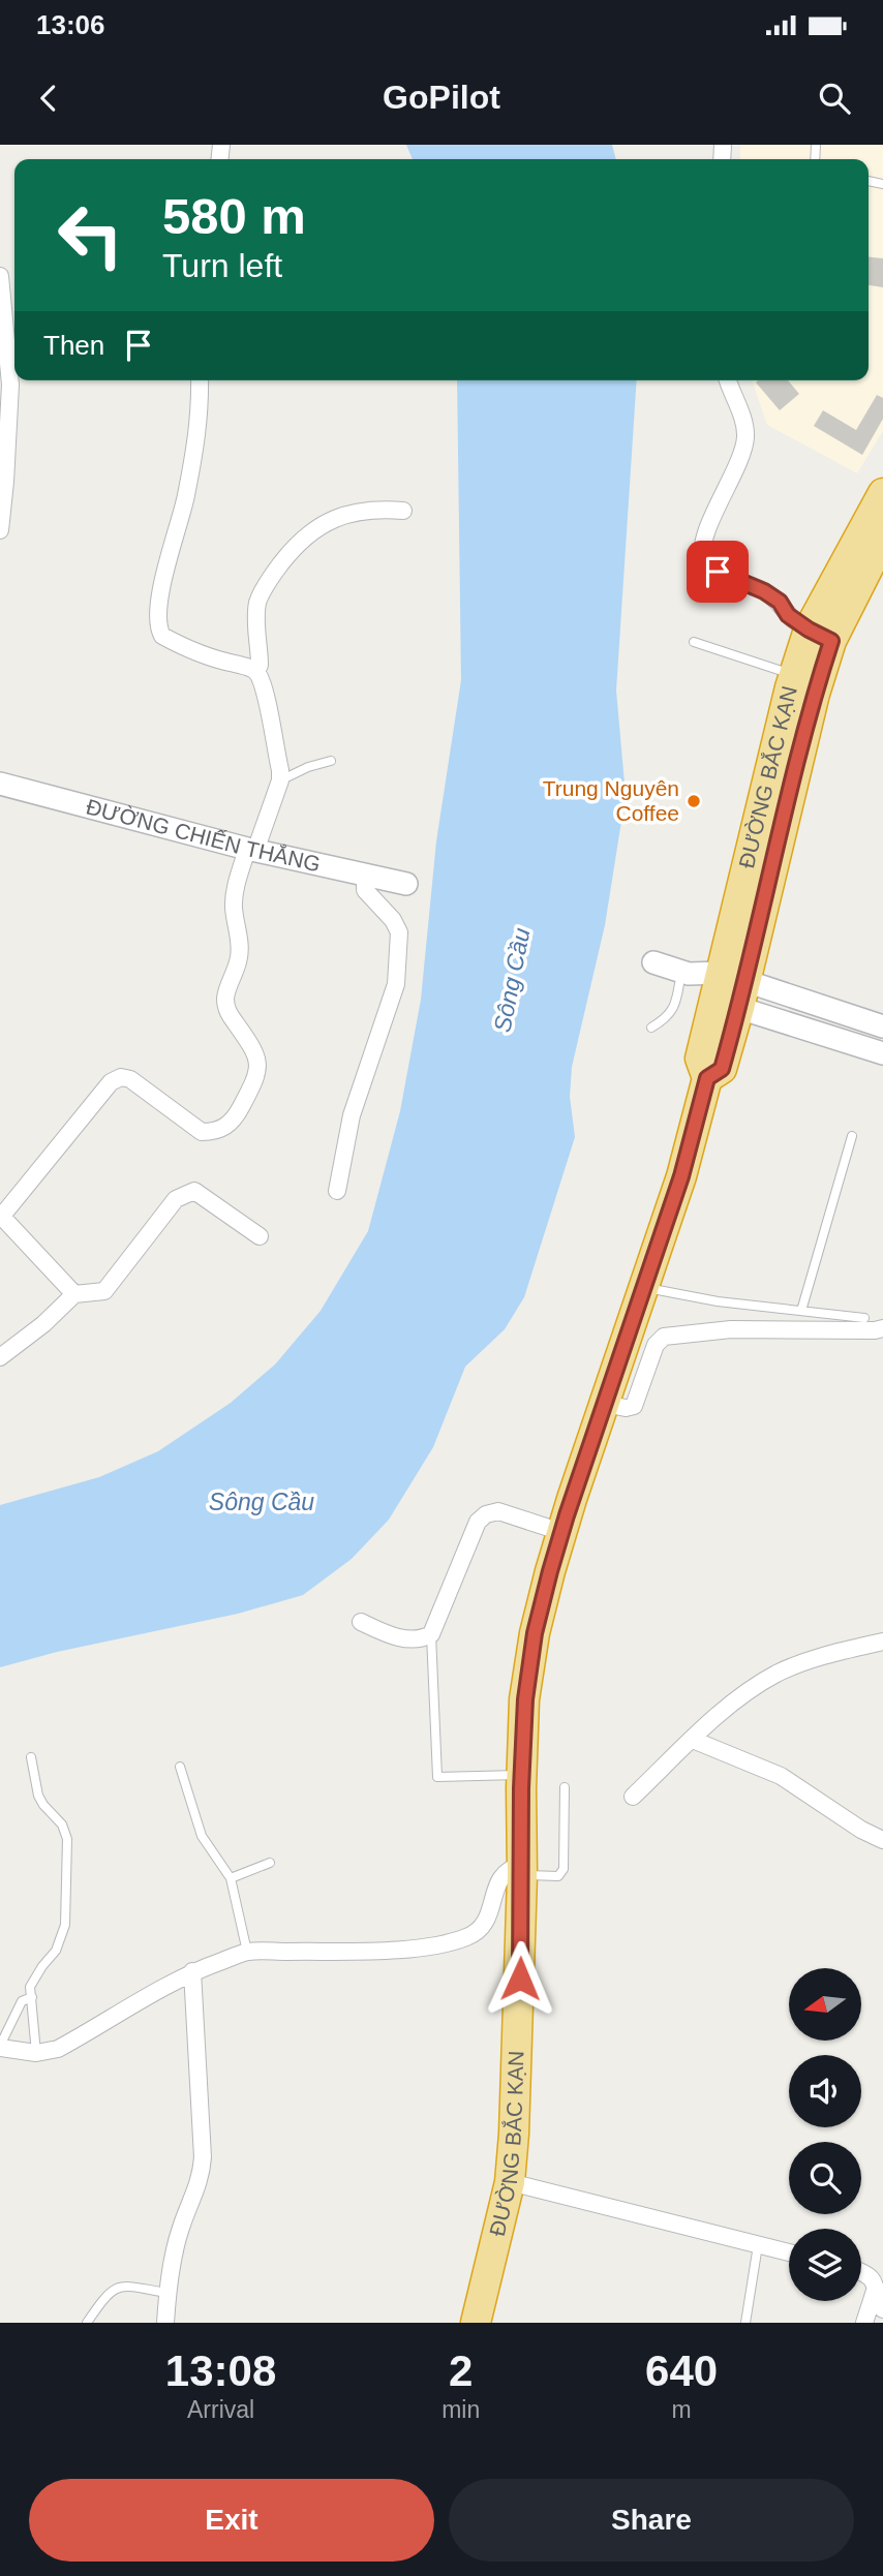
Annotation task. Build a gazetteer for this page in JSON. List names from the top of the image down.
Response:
{
  "streets": {
    "highway": ["ĐƯỜNG BẮC KẠN"],
    "main road": ["ĐƯỜNG CHIẾN THẮNG"]
  },
  "water": ["Sông Cầu"],
  "places": ["Trung Nguyên Coffee"],
  "north": "left",
  "page": {
    "status": "13:06",
    "header": "GoPilot",
    "turn": ["580 m", "Turn left"],
    "then": "Then",
    "eta": [
      "13:08",
      "Arrival",
      "2",
      "min",
      "640",
      "m"
    ],
    "buttons": ["Exit", "Share"]
  }
}
